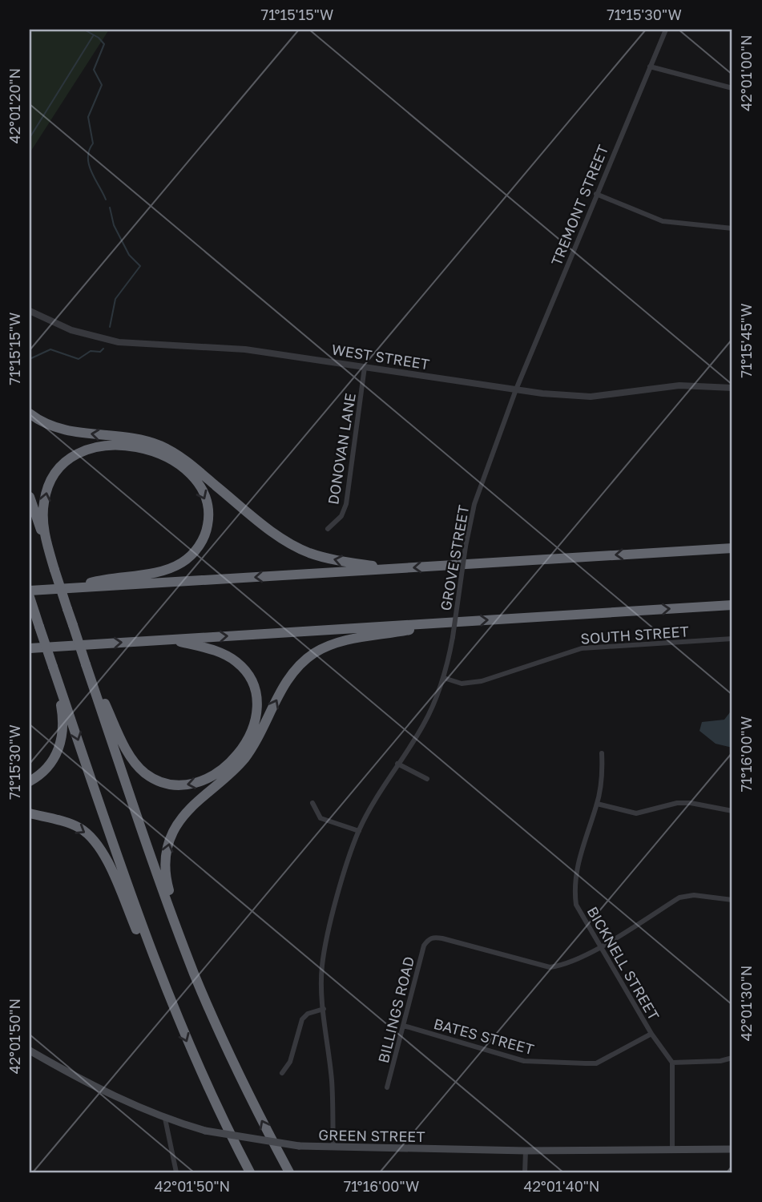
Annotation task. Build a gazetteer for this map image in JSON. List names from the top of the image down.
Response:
{
  "streets": {
    "main road": ["GREEN STREET"],
    "street": [
      "TREMONT STREET",
      "WEST STREET",
      "DONOVAN LANE",
      "GROVE STREET",
      "SOUTH STREET",
      "BICKNELL STREET",
      "BILLINGS ROAD",
      "BATES STREET"
    ]
  },
  "crossings": [
    ["TREMONT STREET", "WEST STREET"],
    ["TREMONT STREET", "GROVE STREET"],
    ["WEST STREET", "DONOVAN LANE"],
    ["WEST STREET", "GROVE STREET"],
    ["GROVE STREET", "SOUTH STREET"],
    ["GROVE STREET", "GREEN STREET"],
    ["BICKNELL STREET", "BILLINGS ROAD"],
    ["BICKNELL STREET", "BATES STREET"],
    ["BILLINGS ROAD", "BATES STREET"]
  ],
  "coordinates": [
    "71°15'15\"W",
    "71°15'30\"W",
    "42°01'00\"N",
    "42°01'20\"N",
    "71°15'45\"W",
    "71°16'00\"W",
    "42°01'30\"N",
    "42°01'50\"N",
    "42°01'40\"N"
  ]
}
